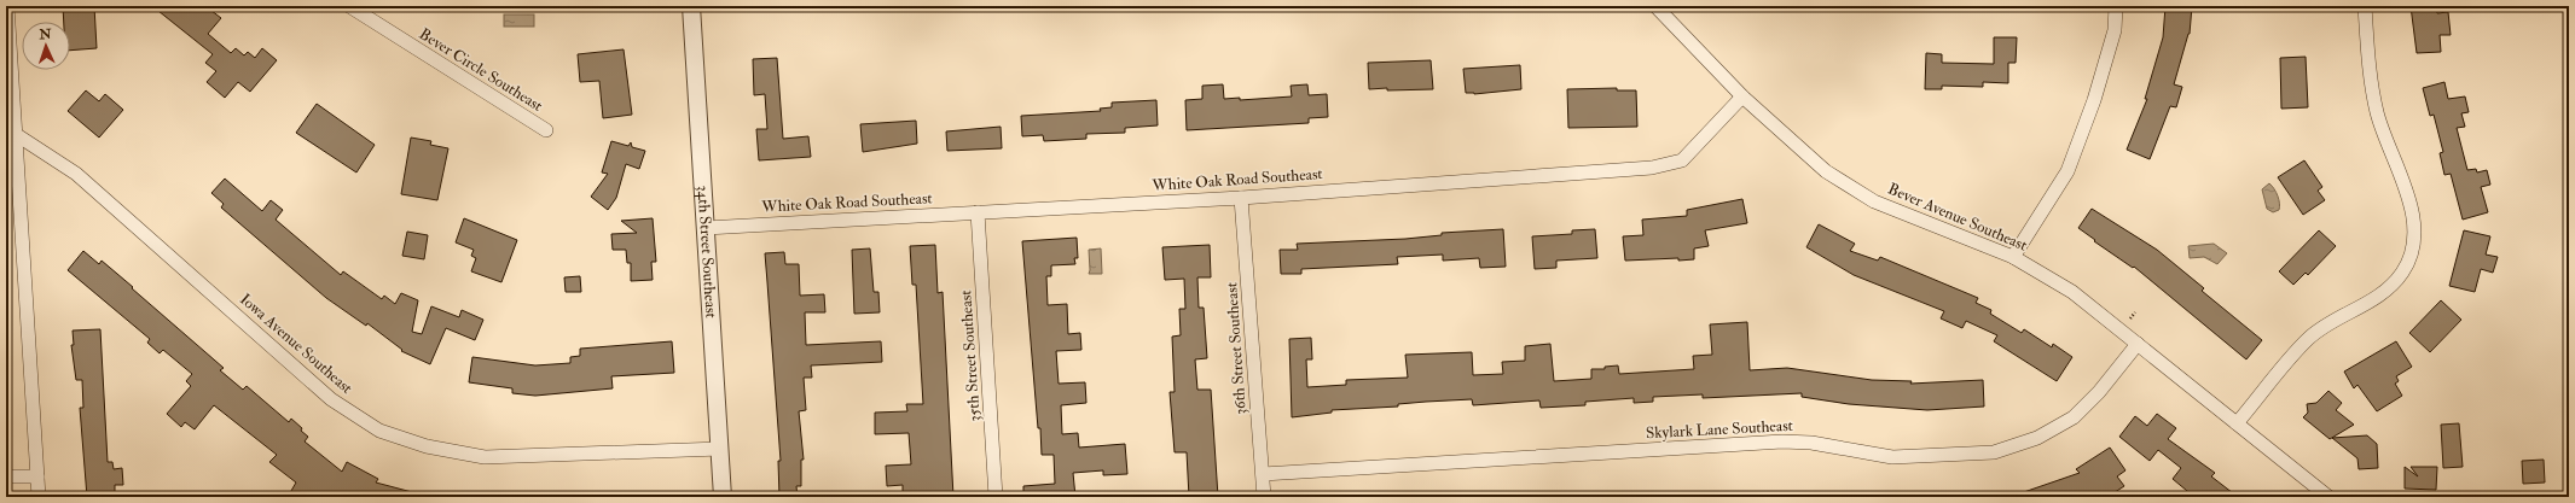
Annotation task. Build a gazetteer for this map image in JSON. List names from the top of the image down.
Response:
{
  "streets": {
    "street": [
      "Bever Circle Southeast",
      "White Oak Road Southeast",
      "Bever Avenue Southeast",
      "34th Street Southeast",
      "Iowa Avenue Southeast",
      "36th Street Southeast",
      "35th Street Southeast",
      "Skylark Lane Southeast"
    ]
  },
  "crossings": [
    ["White Oak Road Southeast", "Bever Avenue Southeast"],
    ["White Oak Road Southeast", "34th Street Southeast"],
    ["White Oak Road Southeast", "36th Street Southeast"],
    ["White Oak Road Southeast", "35th Street Southeast"],
    ["Bever Avenue Southeast", "Skylark Lane Southeast"],
    ["34th Street Southeast", "Iowa Avenue Southeast"],
    ["36th Street Southeast", "Skylark Lane Southeast"]
  ],
  "north": "top"
}
